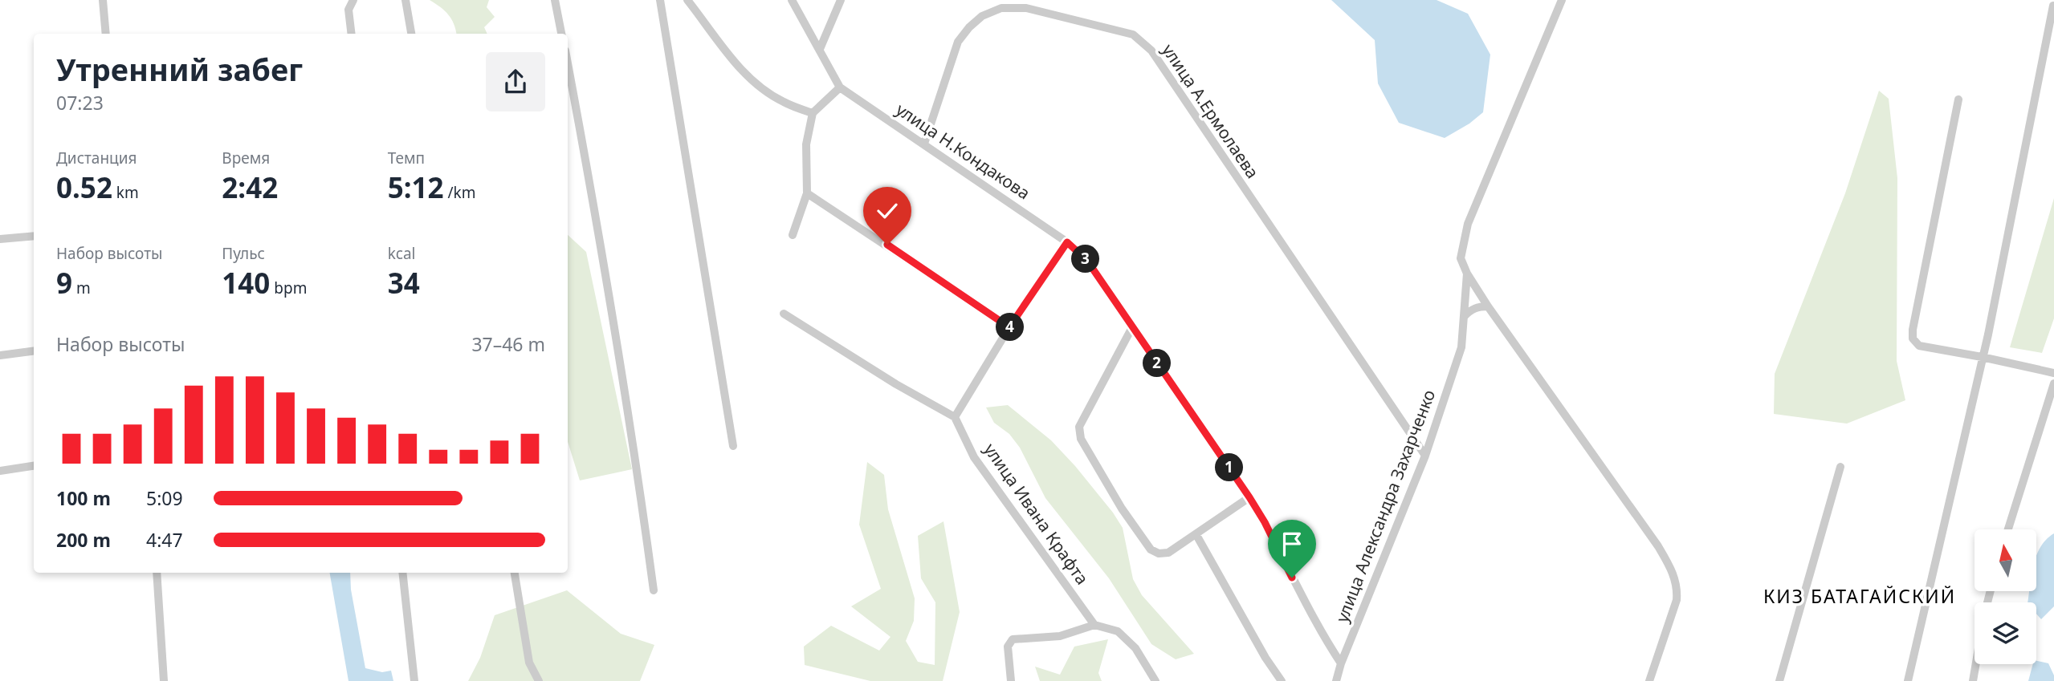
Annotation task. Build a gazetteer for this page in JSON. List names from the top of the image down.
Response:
{
  "streets": {
    "street": [
      "улица А.Ермолаева",
      "улица Н.Кондакова",
      "улица Александра Захарченко",
      "улица Ивана Крафта"
    ]
  },
  "crossings": [
    ["улица А.Ермолаева", "улица Н.Кондакова"],
    ["улица А.Ермолаева", "улица Александра Захарченко"],
    ["улица Н.Кондакова", "улица Александра Захарченко"]
  ],
  "districts": ["КИЗ БАТАГАЙСКИЙ"],
  "north": "top",
  "page": {
    "heading": ["Утренний забег", "07:23"],
    "stats": [
      ["Дистанция", "0.52 km"],
      ["Время", "2:42"],
      ["Темп", "5:12 /km"],
      ["Набор высоты", "9 m"],
      ["Пульс", "140 bpm"],
      ["kcal", "34"]
    ],
    "pins": [
      "3",
      "4",
      "2",
      "1"
    ],
    "chart": ["Набор высоты", "37–46 m"],
    "list": [
      {
        "name": "100 m",
        "note": "5:09"
      },
      {
        "name": "200 m",
        "note": "4:47"
      }
    ]
  }
}
